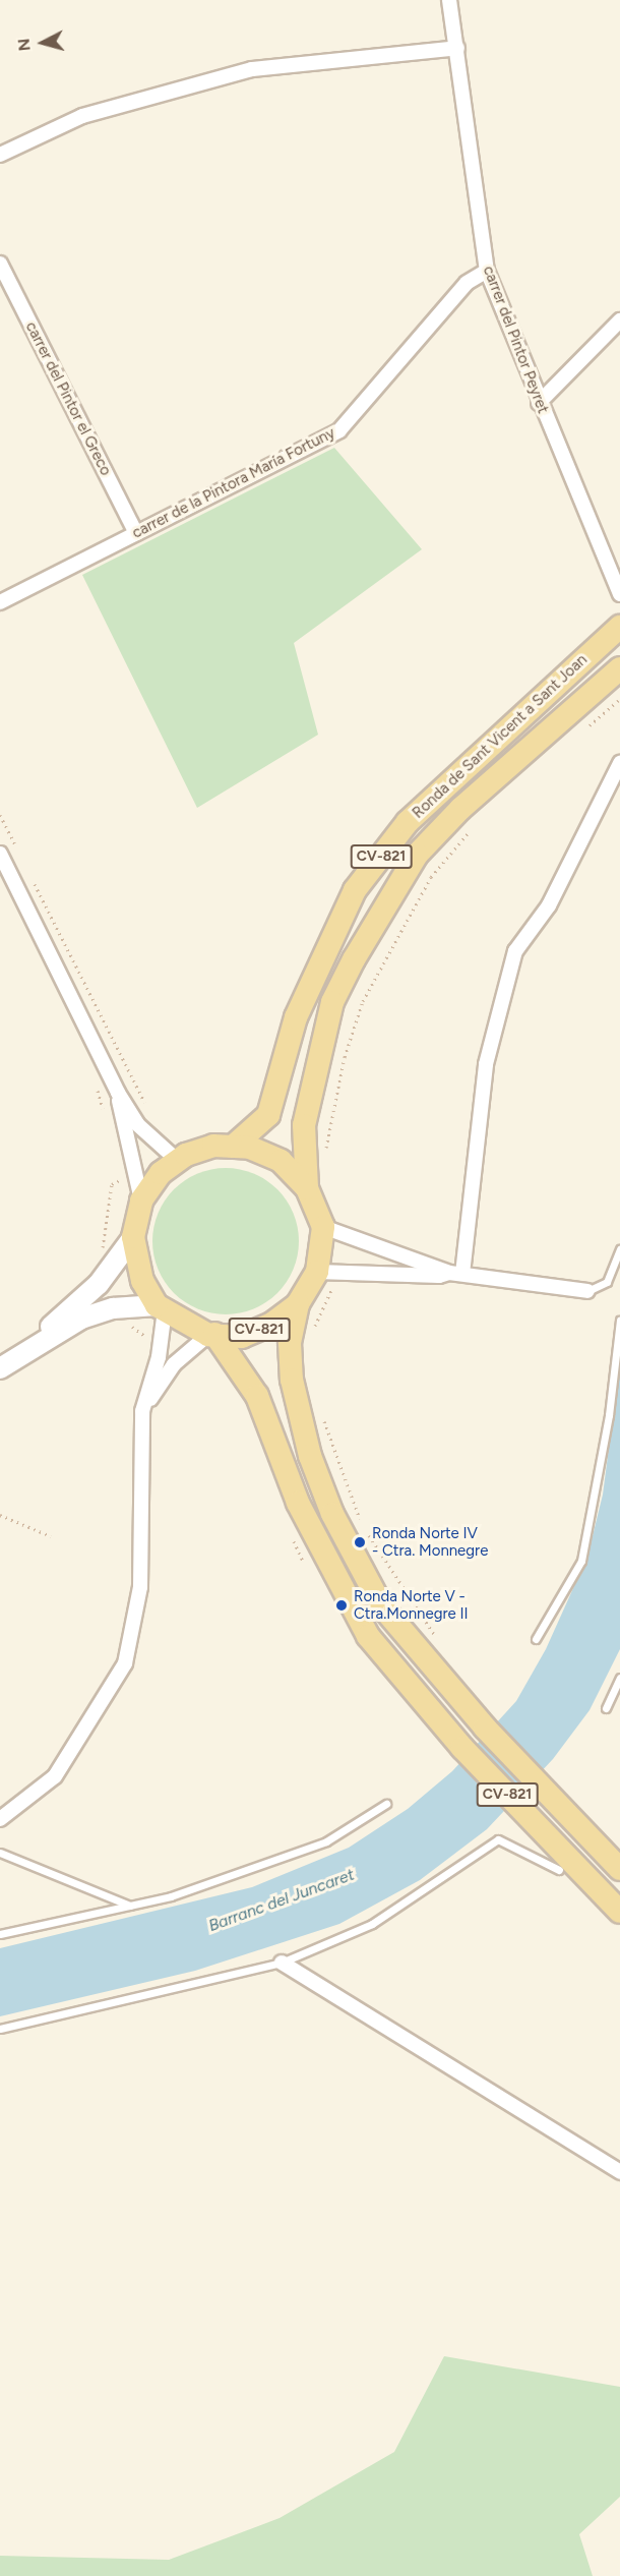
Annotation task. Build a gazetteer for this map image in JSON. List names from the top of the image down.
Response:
{
  "streets": {
    "main road": ["Ronda de Sant Vicent a Sant Joan", "CV-821"],
    "street": ["carrer del Pintor Peyret", "carrer del Pintor el Greco", "carrer de la Pintora María Fortuny"]
  },
  "crossings": [
    ["carrer del Pintor Peyret", "carrer de la Pintora María Fortuny"],
    ["carrer del Pintor el Greco", "carrer de la Pintora María Fortuny"],
    ["Ronda de Sant Vicent a Sant Joan", "CV-821"]
  ],
  "water": ["Barranc del Juncaret"],
  "places": ["Ronda Norte IV - Ctra. Monnegre", "Ronda Norte V - Ctra.Monnegre II"],
  "north": "left"
}
